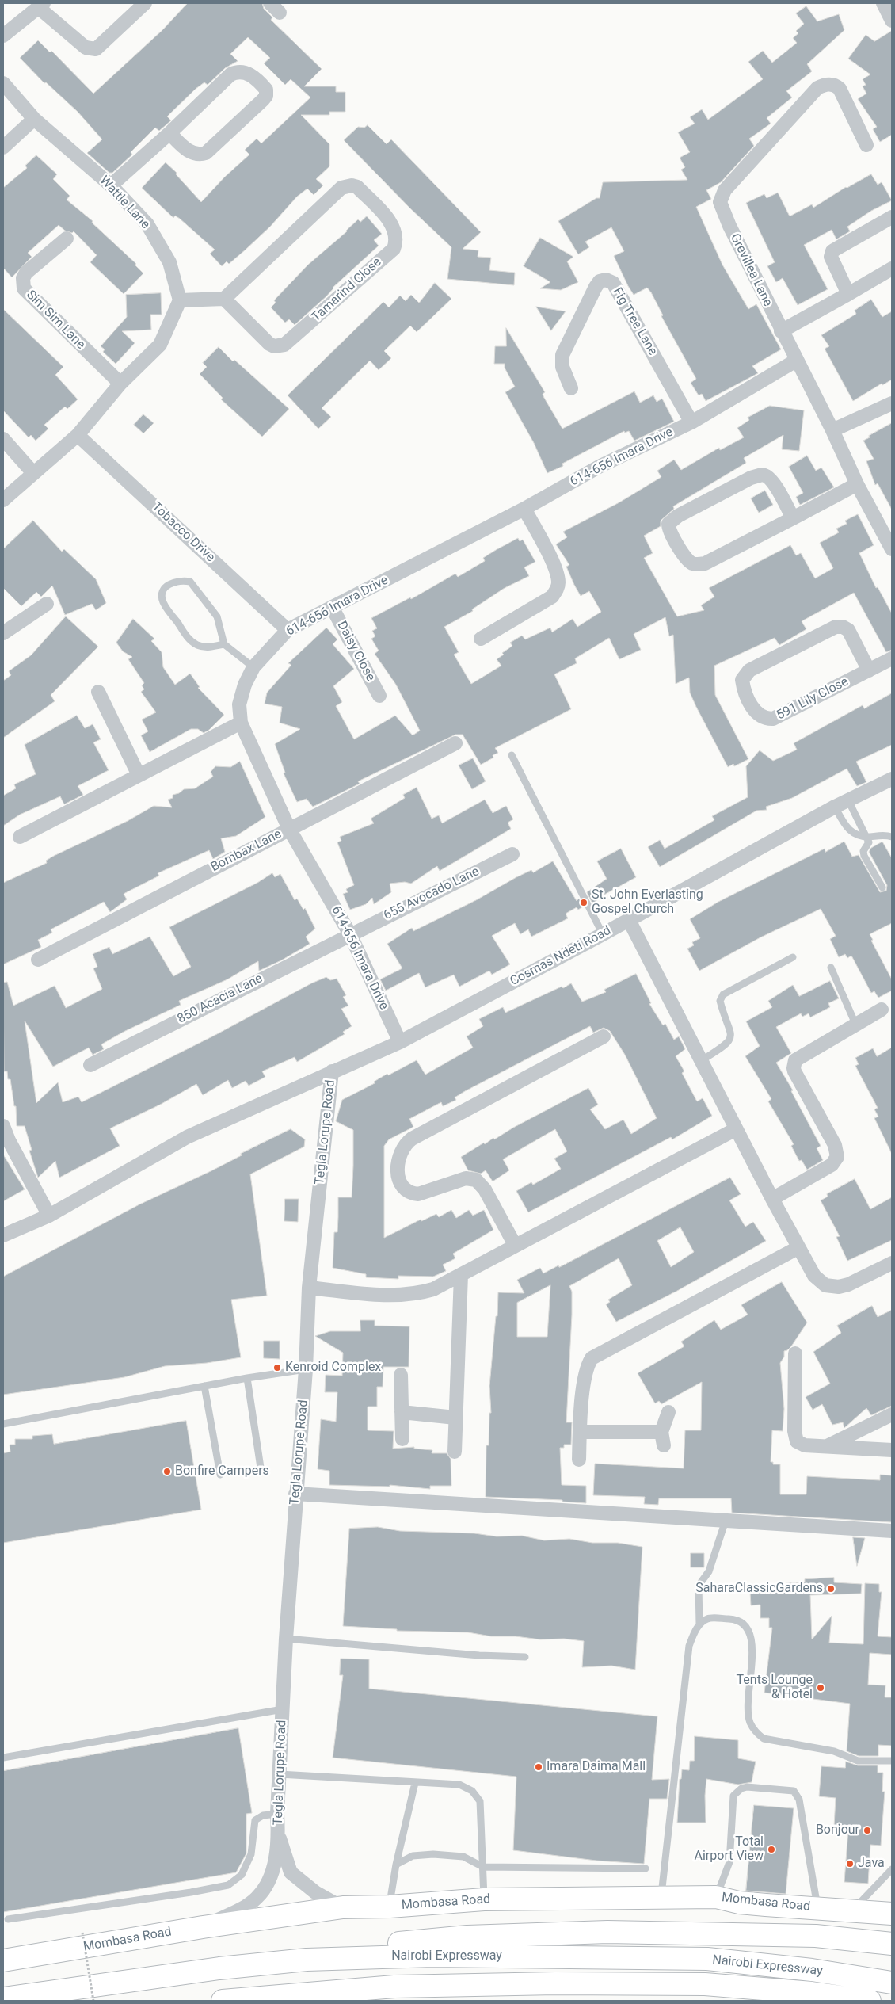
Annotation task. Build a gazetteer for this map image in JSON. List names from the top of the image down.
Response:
{
  "streets": {
    "highway": ["Mombasa Road", "Nairobi Expressway"],
    "street": [
      "Wattle Lane",
      "Grevillea Lane",
      "Tamarind Close",
      "Sim Sim Lane",
      "Fig Tree Lane",
      "614-656 Imara Drive",
      "Tobacco Drive",
      "Daisy Close",
      "591 Lily Close",
      "Bombax Lane",
      "655 Avocado Lane",
      "Cosmas Ndeti Road",
      "850 Acacia Lane",
      "Tegla Lorupe Road"
    ]
  },
  "crossings": [
    ["Grevillea Lane", "614-656 Imara Drive"],
    ["Fig Tree Lane", "614-656 Imara Drive"],
    ["614-656 Imara Drive", "Tobacco Drive"],
    ["614-656 Imara Drive", "Daisy Close"],
    ["614-656 Imara Drive", "Bombax Lane"],
    ["614-656 Imara Drive", "655 Avocado Lane"],
    ["614-656 Imara Drive", "Cosmas Ndeti Road"],
    ["614-656 Imara Drive", "850 Acacia Lane"],
    ["655 Avocado Lane", "850 Acacia Lane"],
    ["Cosmas Ndeti Road", "Tegla Lorupe Road"],
    ["Tegla Lorupe Road", "Mombasa Road"]
  ],
  "places": [
    "St. John Everlasting Gospel Church",
    "Kenroid Complex",
    "Bonfire Campers",
    "SaharaClassicGardens",
    "Tents Lounge & Hotel",
    "Imara Daima Mall",
    "Bonjour",
    "Total Airport View",
    "Java"
  ]
}
